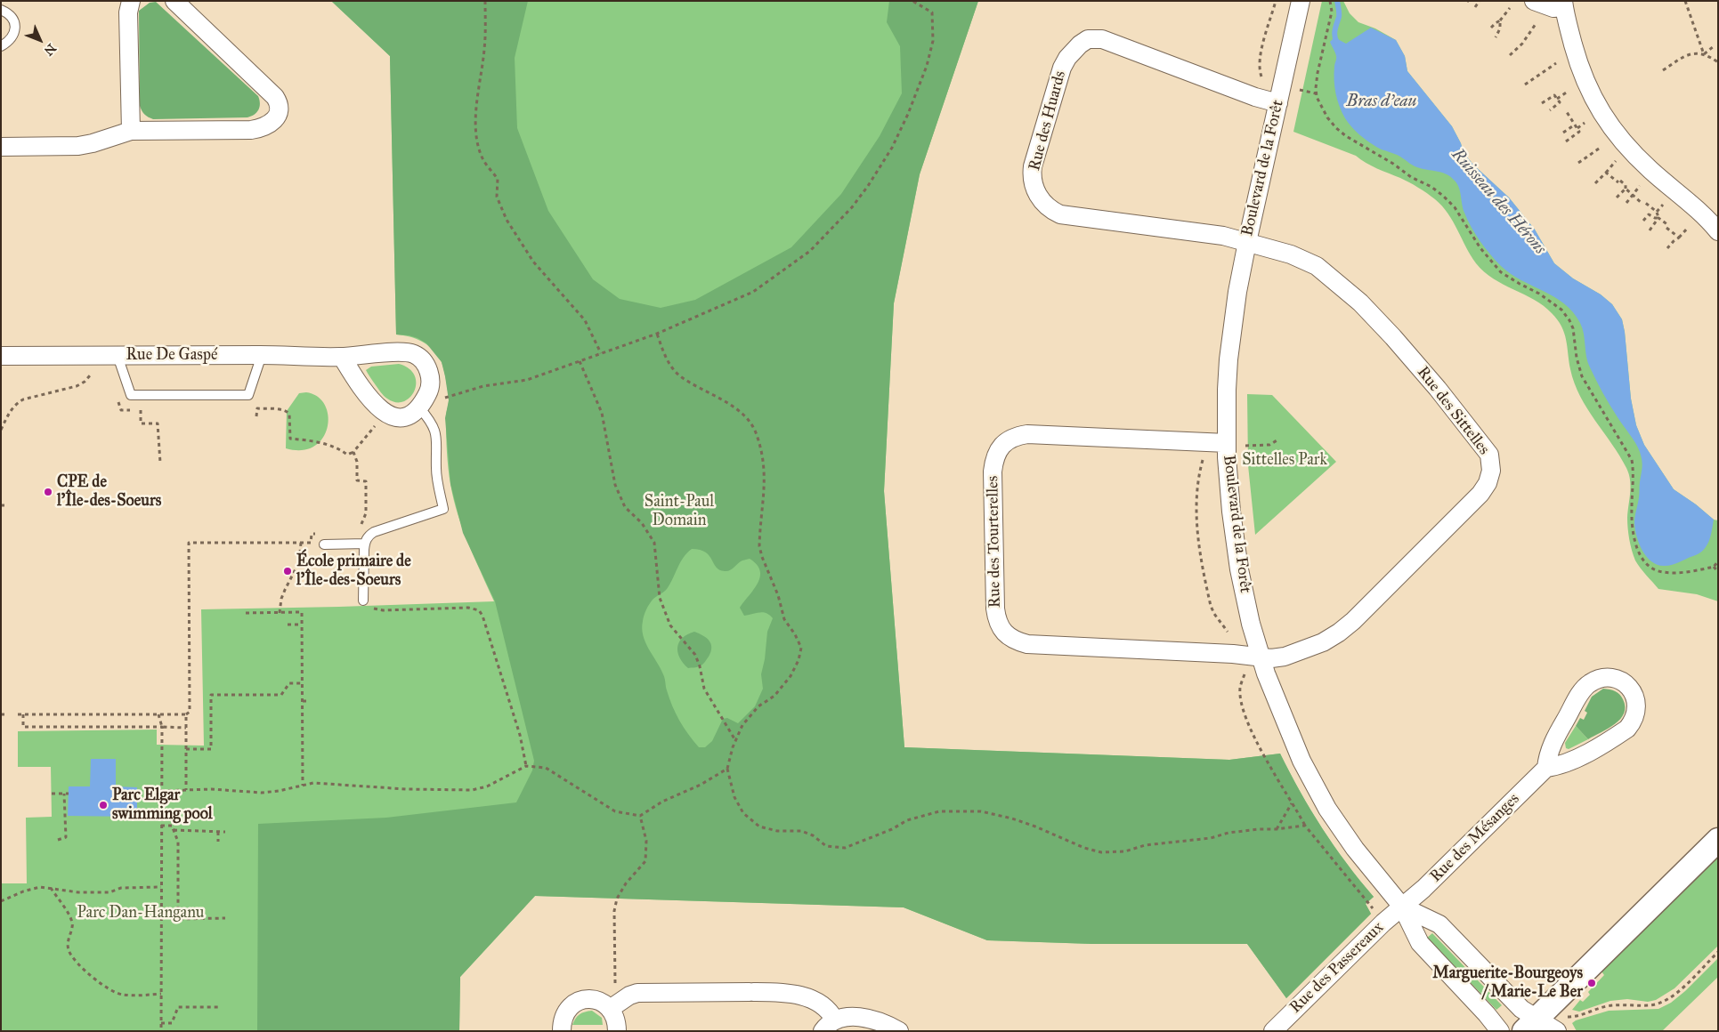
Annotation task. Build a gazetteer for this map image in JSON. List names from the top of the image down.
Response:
{
  "streets": {
    "street": [
      "Rue des Huards",
      "Boulevard de la Forêt",
      "Rue De Gaspé",
      "Rue des Sittelles",
      "Rue des Tourterelles",
      "Rue des Mésanges",
      "Rue des Passereaux"
    ]
  },
  "crossings": [
    ["Rue des Huards", "Boulevard de la Forêt"],
    ["Rue des Huards", "Rue des Sittelles"],
    ["Boulevard de la Forêt", "Rue des Sittelles"],
    ["Boulevard de la Forêt", "Rue des Tourterelles"],
    ["Boulevard de la Forêt", "Rue des Mésanges"],
    ["Boulevard de la Forêt", "Rue des Passereaux"],
    ["Rue des Sittelles", "Rue des Tourterelles"],
    ["Rue des Mésanges", "Rue des Passereaux"]
  ],
  "water": ["Bras d'eau", "Ruisseau des Hérons"],
  "parks": ["Sittelles Park", "Saint-Paul Domain", "Parc Dan-Hanganu"],
  "places": [
    "CPE de l'Île-des-Soeurs",
    "École primaire de l'Île-des-Soeurs",
    "Parc Elgar swimming pool",
    "Marguerite-Bourgeoys / Marie-Le Ber"
  ],
  "north": "bottom right"
}
